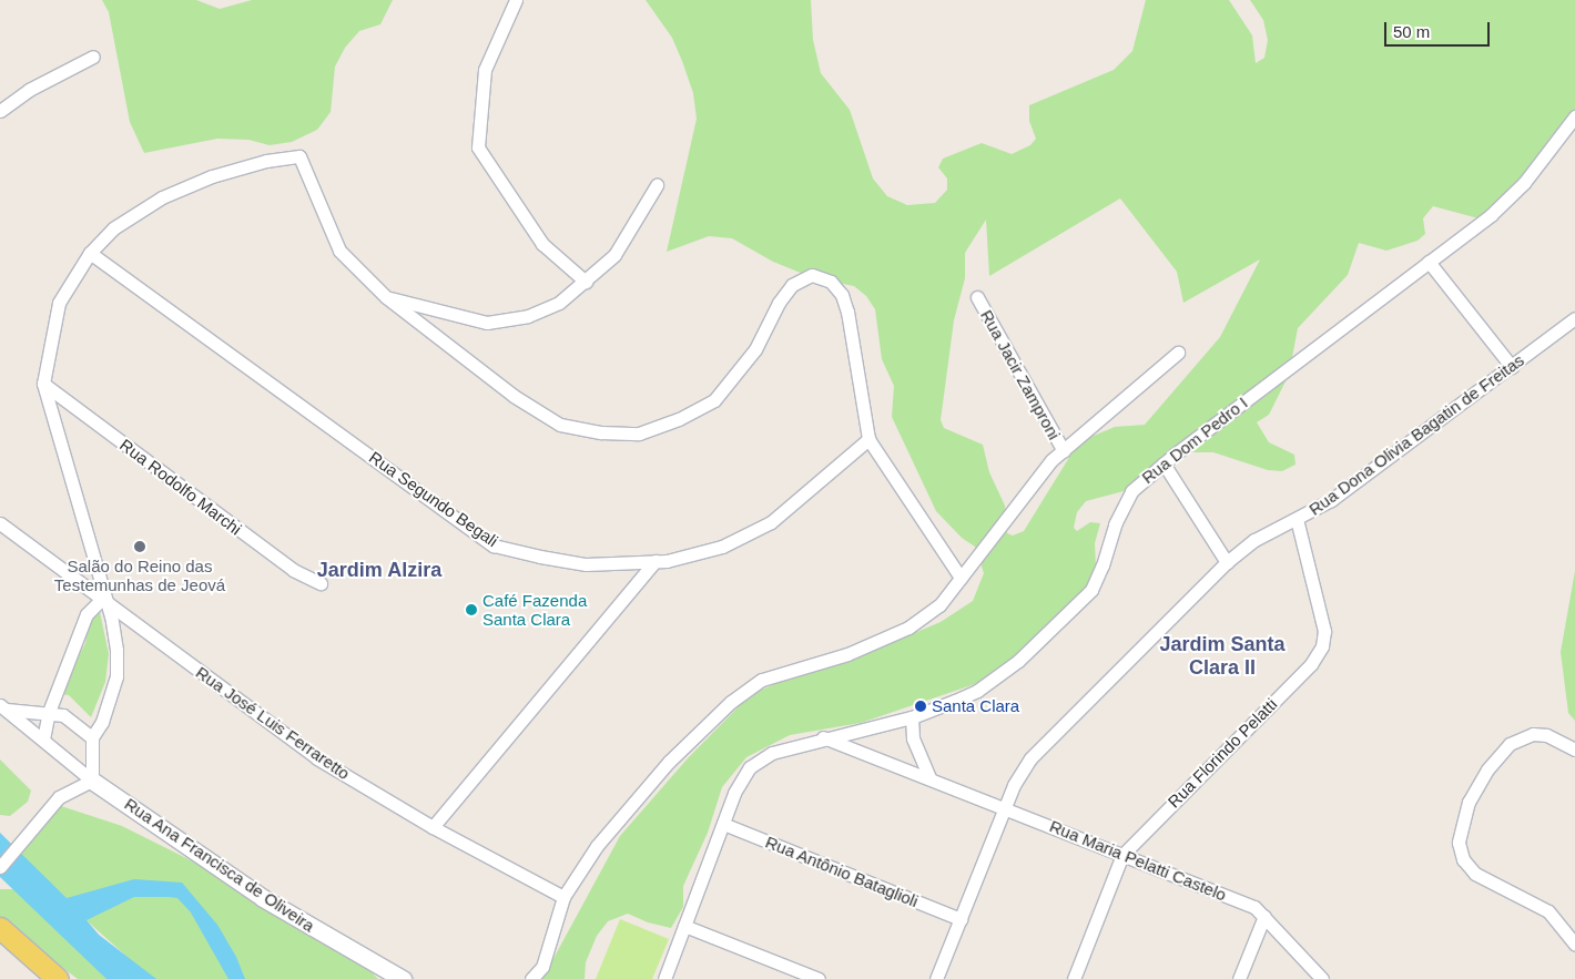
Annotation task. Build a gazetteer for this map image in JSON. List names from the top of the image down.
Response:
{
  "streets": {
    "street": [
      "Rua Jacir Zamproni",
      "Rua Dona Olivia Bagatin de Freitas",
      "Rua Dom Pedro I",
      "Rua Rodolfo Marchi",
      "Rua Segundo Begali",
      "Rua José Luis Ferraretto",
      "Rua Florindo Pelatti",
      "Rua Maria Pelatti Castelo",
      "Rua Ana Francisca de Oliveira",
      "Rua Antônio Bataglioli"
    ]
  },
  "crossings": [
    ["Rua Dona Olivia Bagatin de Freitas", "Rua Florindo Pelatti"],
    ["Rua Dona Olivia Bagatin de Freitas", "Rua Maria Pelatti Castelo"],
    ["Rua Dona Olivia Bagatin de Freitas", "Rua Antônio Bataglioli"],
    ["Rua Dom Pedro I", "Rua Maria Pelatti Castelo"],
    ["Rua Dom Pedro I", "Rua Antônio Bataglioli"],
    ["Rua Florindo Pelatti", "Rua Maria Pelatti Castelo"]
  ],
  "districts": ["Jardim Alzira", "Jardim Santa Clara II"],
  "places": ["Salão do Reino das Testemunhas de Jeová", "Café Fazenda Santa Clara", "Santa Clara"],
  "scale_bar": "50 m"
}
